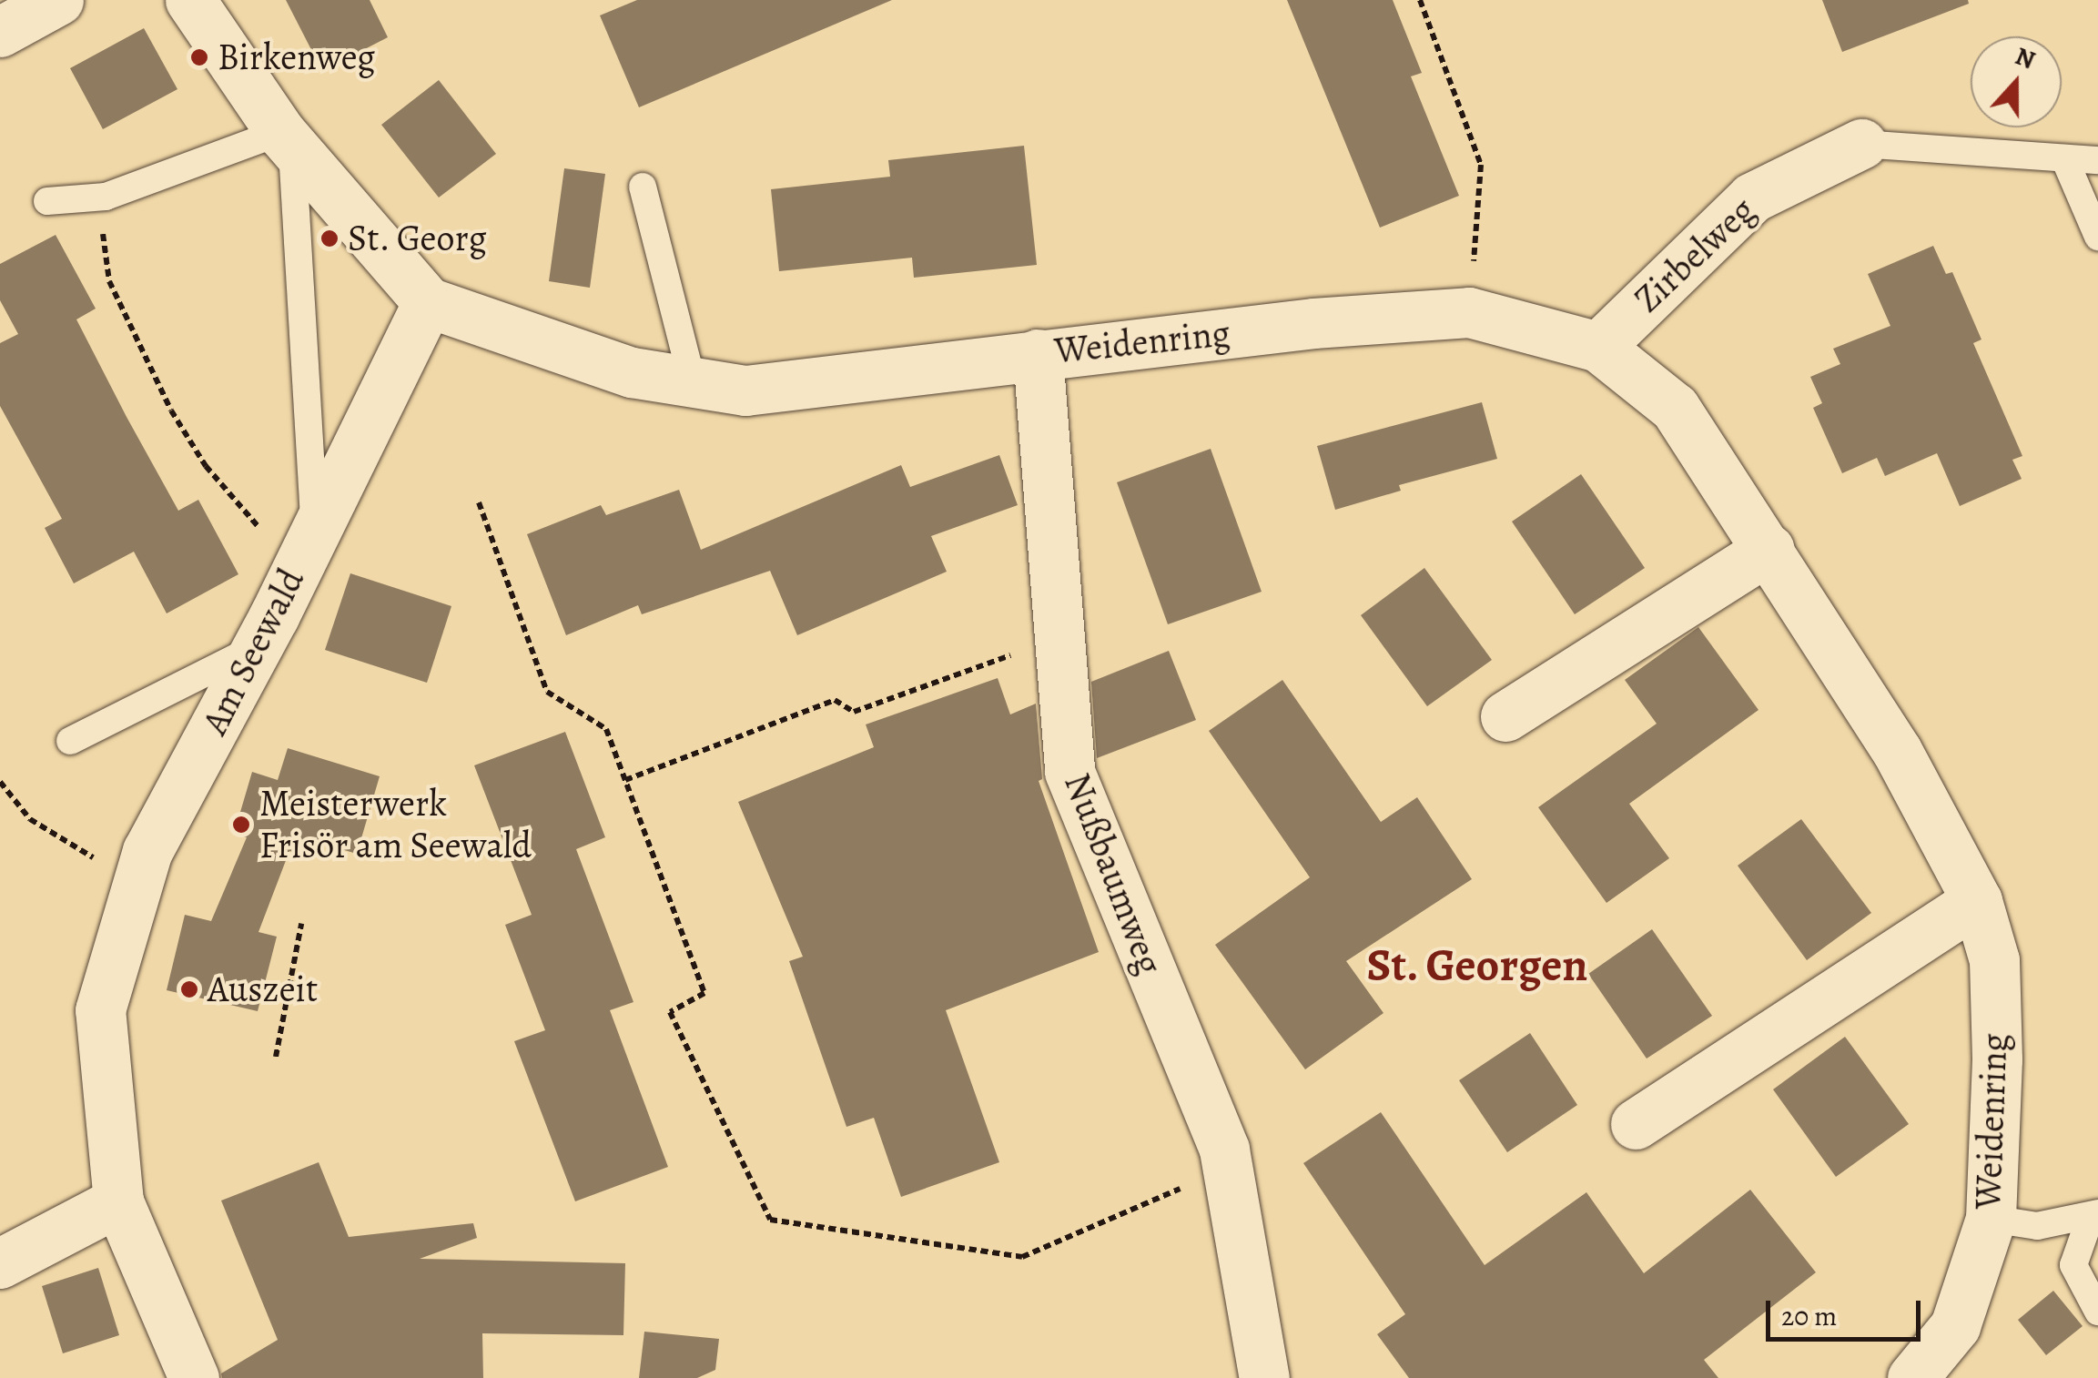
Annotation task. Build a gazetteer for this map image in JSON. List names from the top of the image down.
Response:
{
  "streets": {
    "street": [
      "Zirbelweg",
      "Weidenring",
      "Am Seewald",
      "Nußbaumweg"
    ]
  },
  "crossings": [
    ["Zirbelweg", "Weidenring"],
    ["Weidenring", "Am Seewald"],
    ["Weidenring", "Nußbaumweg"]
  ],
  "districts": ["St. Georgen"],
  "places": [
    "Birkenweg",
    "St. Georg",
    "Meisterwerk Frisör am Seewald",
    "Auszeit"
  ],
  "scale_bar": "20 m",
  "north": "top"
}
